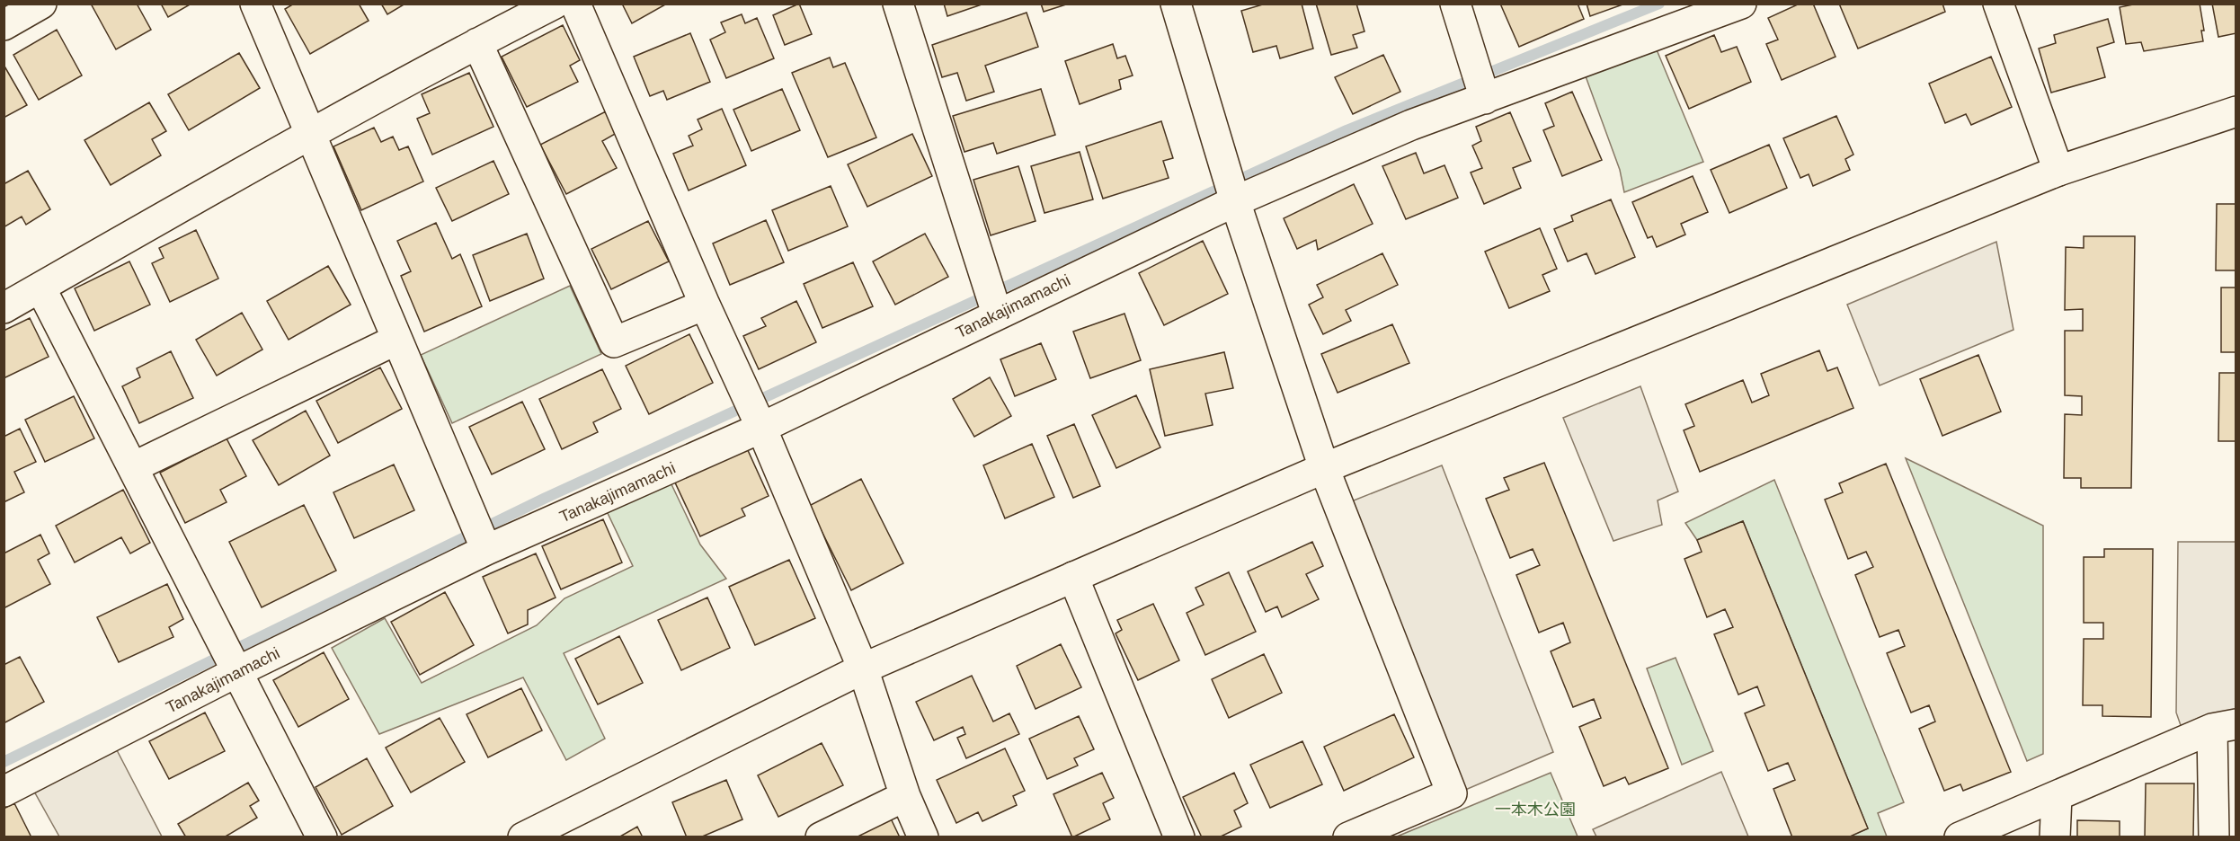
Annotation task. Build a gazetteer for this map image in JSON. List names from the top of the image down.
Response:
{
  "streets": {
    "street": ["Tanakajimamachi"]
  },
  "parks": ["一本木公園"]
}
